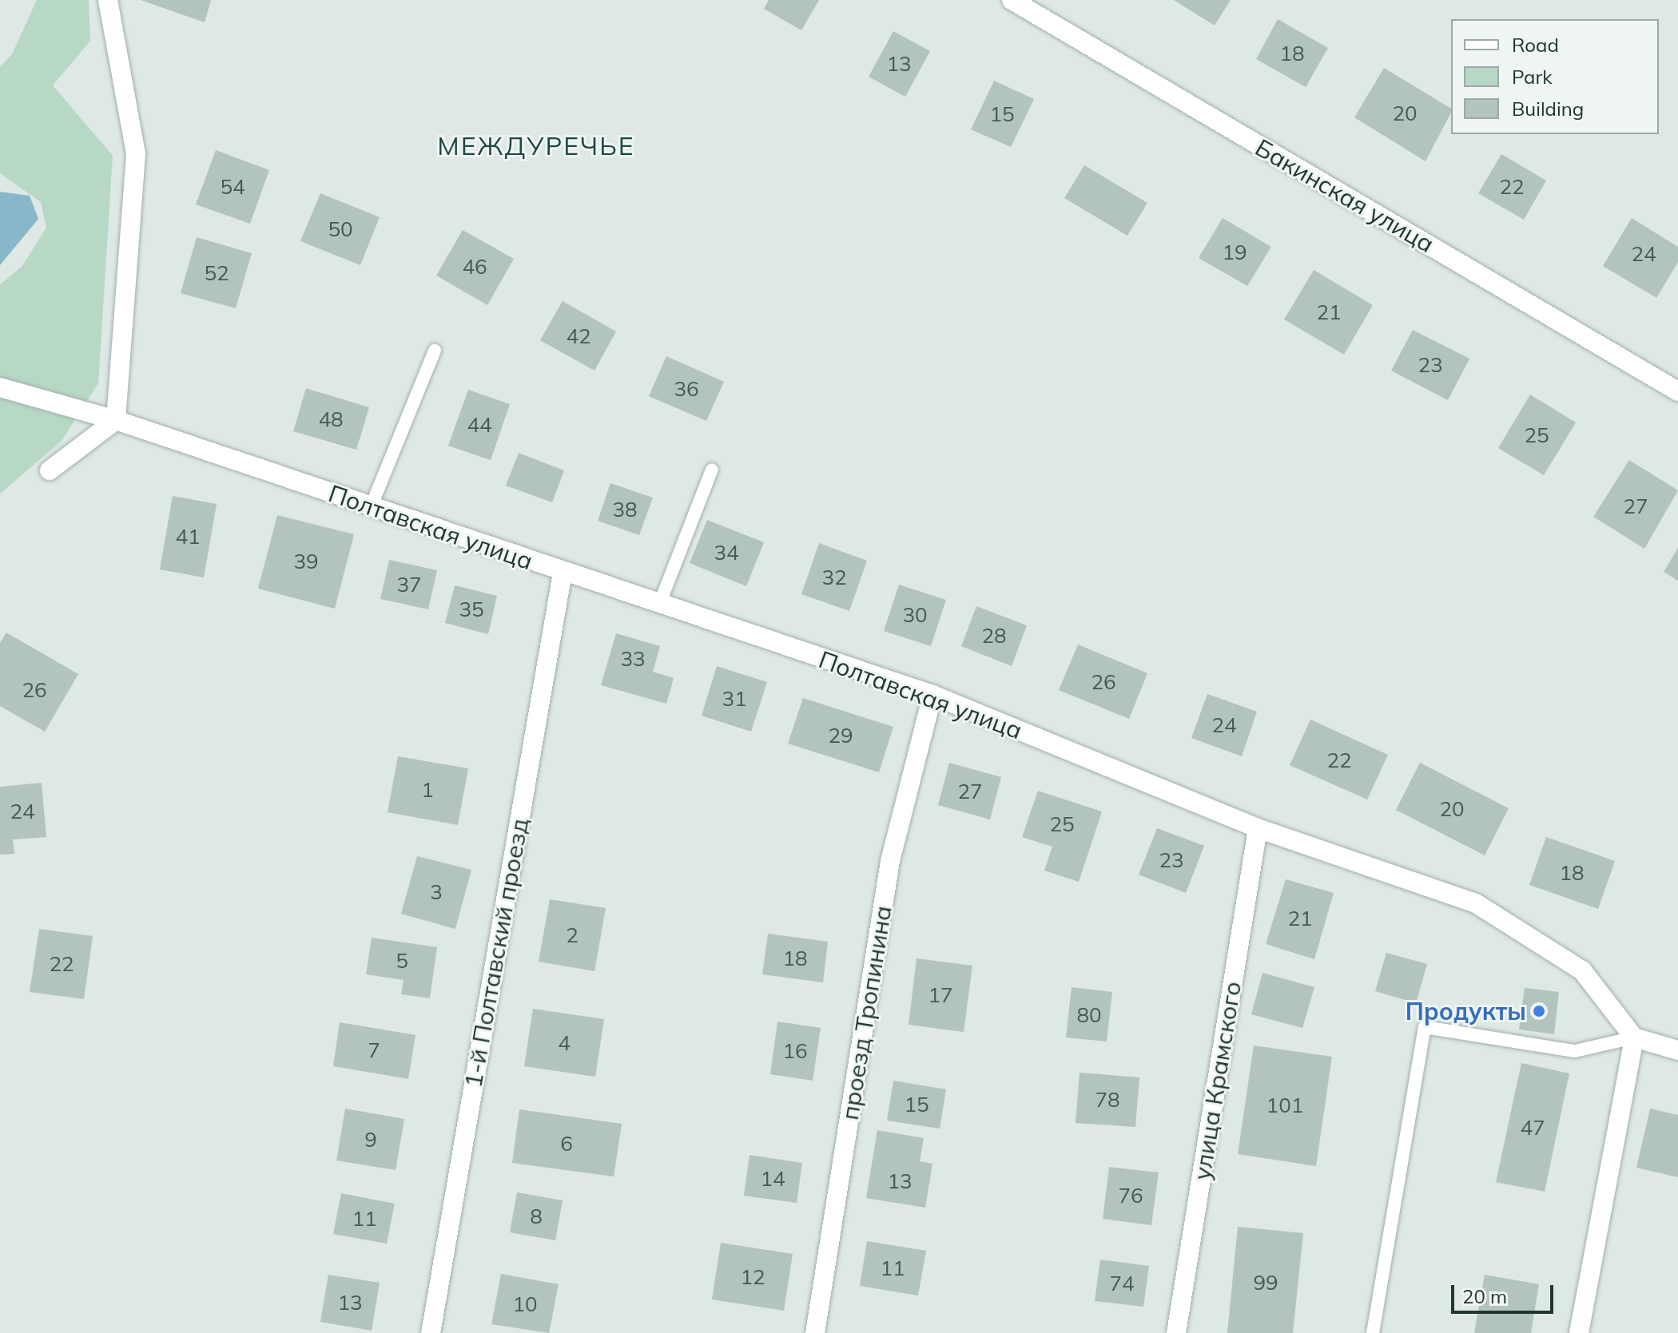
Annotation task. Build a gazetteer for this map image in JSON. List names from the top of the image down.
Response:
{
  "streets": {
    "street": [
      "Бакинская улица",
      "Полтавская улица",
      "1-й Полтавский проезд",
      "проезд Тропинина",
      "улица Крамского"
    ]
  },
  "crossings": [
    ["Полтавская улица", "1-й Полтавский проезд"],
    ["Полтавская улица", "проезд Тропинина"],
    ["Полтавская улица", "улица Крамского"]
  ],
  "districts": ["МЕЖДУРЕЧЬЕ"],
  "places": ["Продукты"],
  "house_numbers": [
    "18",
    "13",
    "20",
    "15",
    "54",
    "22",
    "50",
    "19",
    "24",
    "46",
    "52",
    "21",
    "42",
    "23",
    "36",
    "48",
    "44",
    "25",
    "27",
    "38",
    "41",
    "34",
    "39",
    "32",
    "37",
    "35",
    "30",
    "28",
    "33",
    "26",
    "26",
    "31",
    "24",
    "29",
    "22",
    "1",
    "27",
    "20",
    "24",
    "25",
    "23",
    "18",
    "3",
    "21",
    "2",
    "18",
    "5",
    "22",
    "17",
    "80",
    "4",
    "7",
    "16",
    "78",
    "15",
    "101",
    "47",
    "9",
    "6",
    "14",
    "13",
    "76",
    "8",
    "11",
    "11",
    "12",
    "99",
    "74",
    "13",
    "10"
  ],
  "legend": ["Road", "Park", "Building"],
  "scale_bar": "20 m"
}
